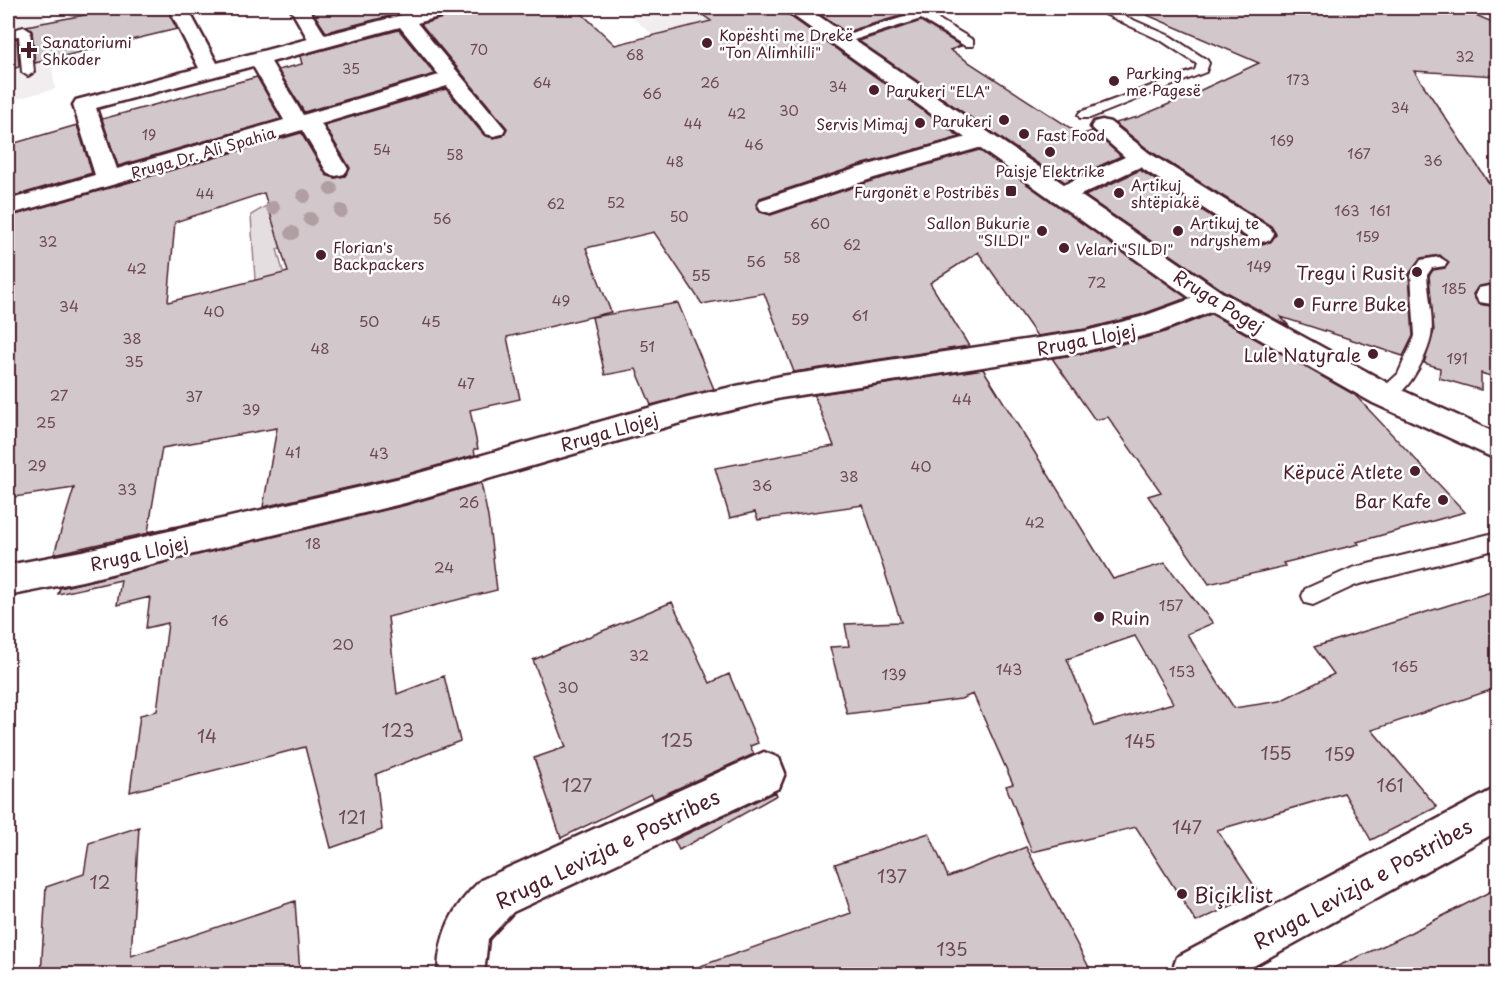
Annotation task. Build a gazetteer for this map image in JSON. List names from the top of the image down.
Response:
{
  "streets": {
    "street": [
      "Rruga Dr. Ali Spahia",
      "Rruga Pogej",
      "Rruga Llojej",
      "Rruga Levizja e Postribes"
    ]
  },
  "crossings": [
    ["Rruga Pogej", "Rruga Llojej"]
  ],
  "places": {
    "other": [
      "Kopështi me Drekë \"Ton Alimhilli\"",
      "Parking me Pagesë",
      "Parukeri \"ELA\"",
      "Parukeri",
      "Servis Mimaj",
      "Fast Food",
      "Paisje Elektrike",
      "Artikuj shtëpiakë",
      "Sallon Bukurie \"SILDI\"",
      "Artikuj te ndryshem",
      "Velari \"SILDI\"",
      "Florian's Backpackers",
      "Tregu i Rusit",
      "Furre Buke",
      "Lule Natyrale",
      "Këpucë Atlete",
      "Bar Kafe",
      "Ruin",
      "Biçiklist"
    ],
    "health": ["Sanatoriumi Shkoder"],
    "transit": ["Furgonët e Postribës"]
  },
  "house_numbers": [
    "70",
    "68",
    "32",
    "35",
    "173",
    "64",
    "26",
    "34",
    "66",
    "34",
    "30",
    "42",
    "44",
    "19",
    "169",
    "46",
    "54",
    "167",
    "58",
    "36",
    "48",
    "44",
    "52",
    "62",
    "163",
    "161",
    "50",
    "56",
    "60",
    "159",
    "32",
    "62",
    "58",
    "56",
    "149",
    "42",
    "55",
    "72",
    "185",
    "49",
    "34",
    "40",
    "61",
    "59",
    "50",
    "45",
    "38",
    "51",
    "48",
    "191",
    "35",
    "47",
    "27",
    "37",
    "44",
    "39",
    "25",
    "41",
    "43",
    "29",
    "40",
    "38",
    "36",
    "33",
    "26",
    "42",
    "18",
    "24",
    "157",
    "16",
    "20",
    "32",
    "165",
    "143",
    "153",
    "139",
    "30",
    "123",
    "14",
    "125",
    "145",
    "155",
    "159",
    "127",
    "161",
    "121",
    "147",
    "137",
    "12",
    "135"
  ]
}
